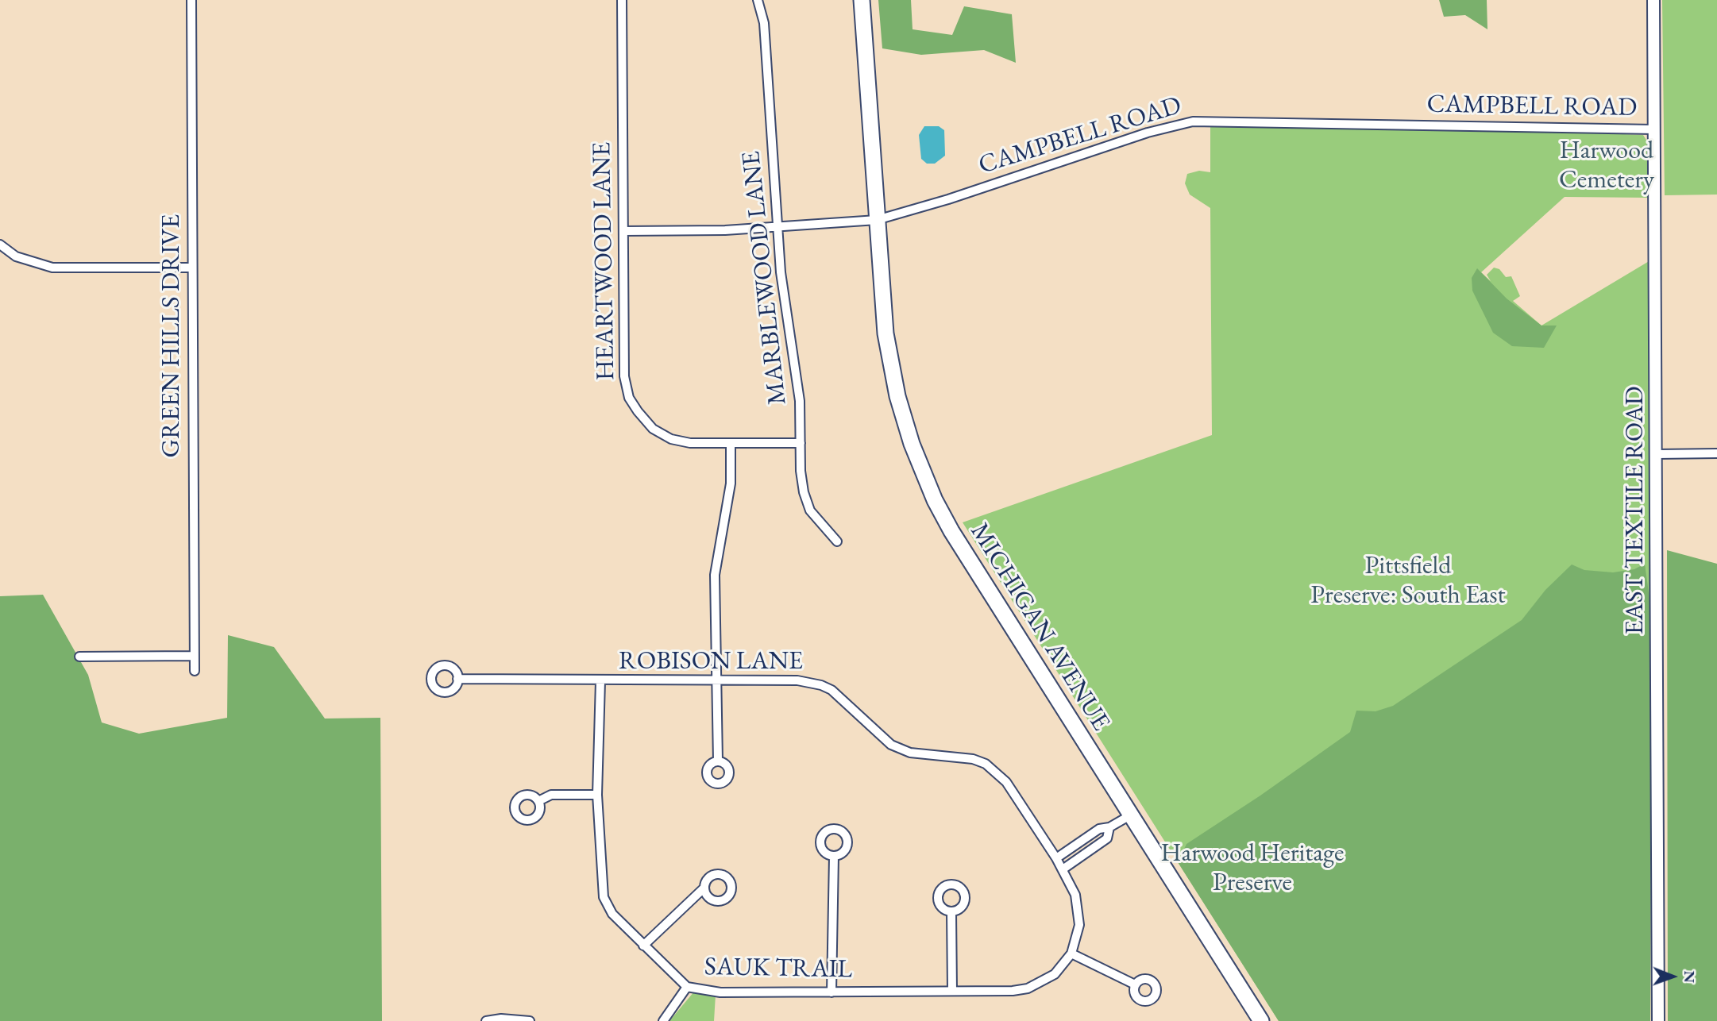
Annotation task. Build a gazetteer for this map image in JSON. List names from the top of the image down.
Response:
{
  "streets": {
    "highway": ["MICHIGAN AVENUE"],
    "main road": ["EAST TEXTILE ROAD"],
    "street": [
      "CAMPBELL ROAD",
      "HEARTWOOD LANE",
      "MARBLEWOOD LANE",
      "GREEN HILLS DRIVE",
      "ROBISON LANE",
      "SAUK TRAIL"
    ]
  },
  "crossings": [
    ["CAMPBELL ROAD", "HEARTWOOD LANE"],
    ["CAMPBELL ROAD", "MARBLEWOOD LANE"],
    ["CAMPBELL ROAD", "EAST TEXTILE ROAD"],
    ["CAMPBELL ROAD", "MICHIGAN AVENUE"],
    ["HEARTWOOD LANE", "MARBLEWOOD LANE"],
    ["ROBISON LANE", "SAUK TRAIL"]
  ],
  "parks": ["Harwood Cemetery", "Pittsfield Preserve: South East", "Harwood Heritage Preserve"],
  "north": "right"
}
